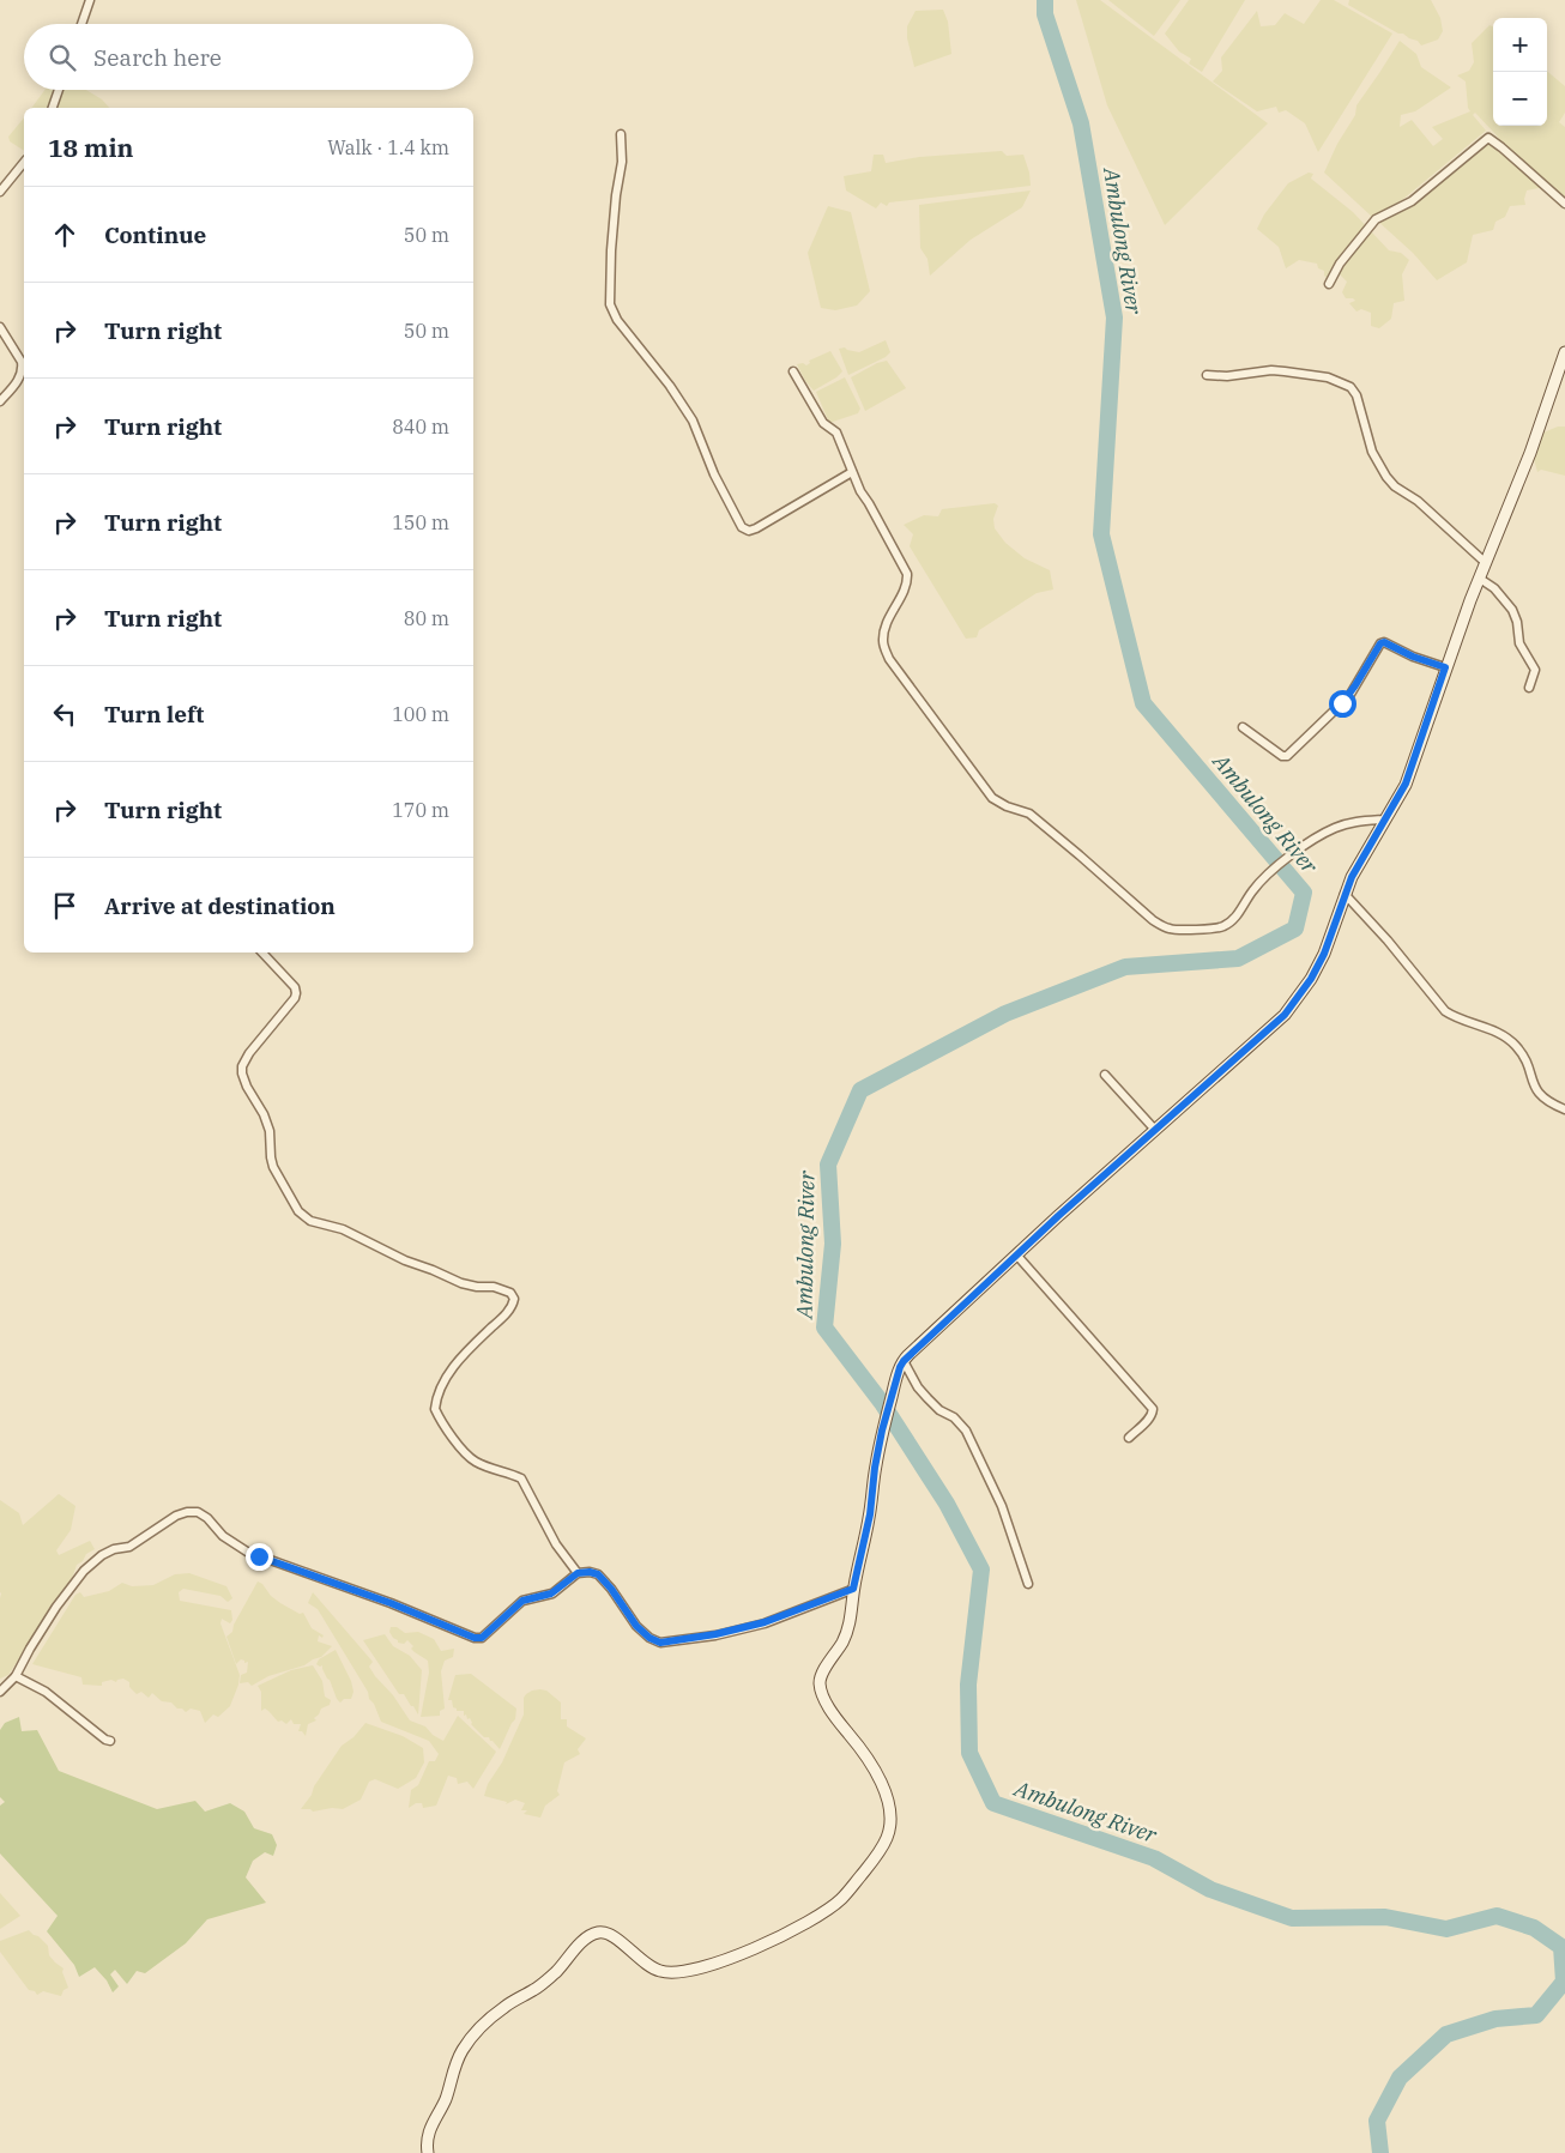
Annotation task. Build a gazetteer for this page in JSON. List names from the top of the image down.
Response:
{
  "water": ["Ambulong River"],
  "page": {
    "map_buttons": ["+", "−"],
    "search": "Search here",
    "heading": ["18 min", "Walk · 1.4 km"],
    "list": [
      ["Continue", "50 m"],
      ["Turn right", "50 m"],
      ["Turn right", "840 m"],
      ["Turn right", "150 m"],
      ["Turn right", "80 m"],
      ["Turn left", "100 m"],
      ["Turn right", "170 m"],
      "Arrive at destination"
    ]
  }
}
